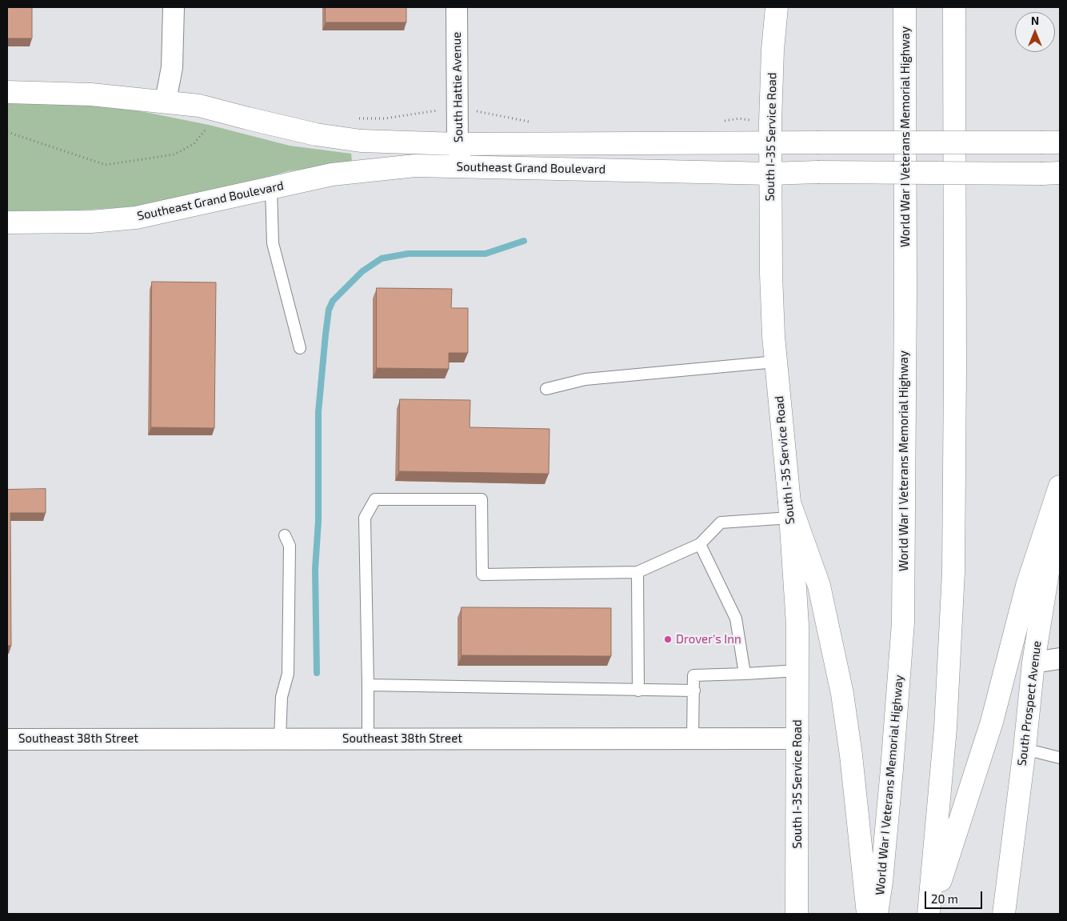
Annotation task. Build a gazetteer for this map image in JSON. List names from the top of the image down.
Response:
{
  "streets": {
    "main road": [
      "South I-35 Service Road",
      "World War I Veterans Memorial Highway",
      "Southeast Grand Boulevard",
      "South Prospect Avenue"
    ],
    "street": ["South Hattie Avenue", "Southeast 38th Street"]
  },
  "crossings": [
    ["South Hattie Avenue", "Southeast Grand Boulevard"],
    ["South I-35 Service Road", "Southeast Grand Boulevard"],
    ["South I-35 Service Road", "Southeast 38th Street"]
  ],
  "places": ["Drover's Inn"],
  "scale_bar": "20 m",
  "north": "top"
}
